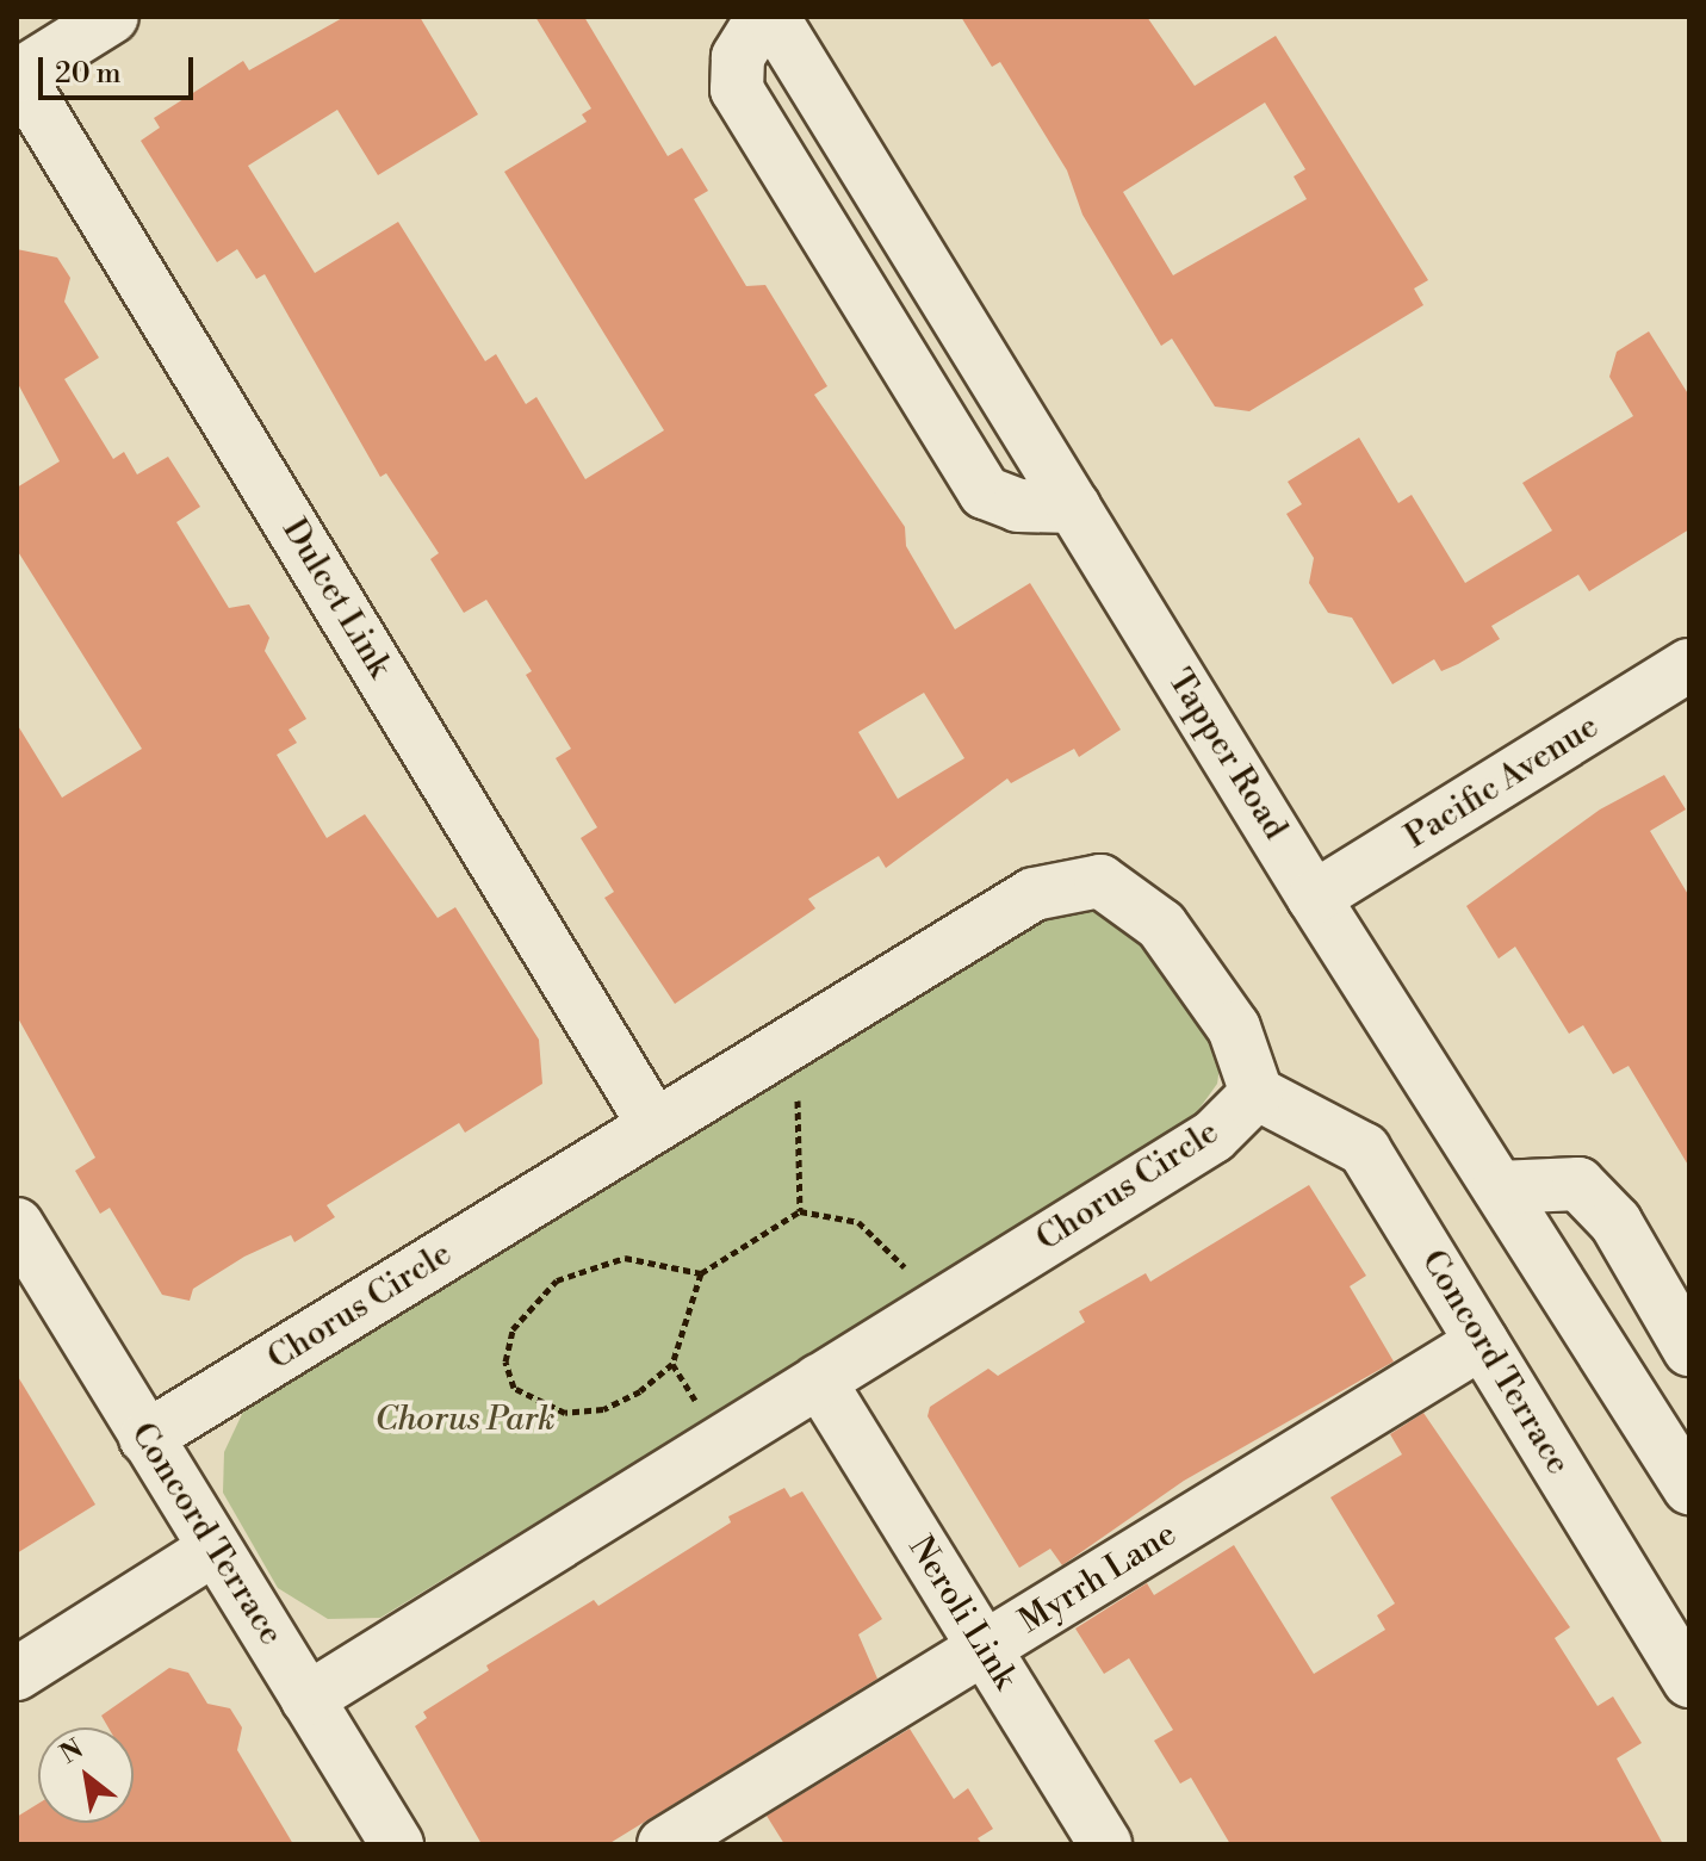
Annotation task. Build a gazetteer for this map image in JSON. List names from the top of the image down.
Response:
{
  "streets": {
    "street": [
      "Dulcet Link",
      "Tapper Road",
      "Pacific Avenue",
      "Chorus Circle",
      "Concord Terrace",
      "Myrrh Lane",
      "Neroli Link"
    ]
  },
  "crossings": [
    ["Dulcet Link", "Chorus Circle"],
    ["Tapper Road", "Pacific Avenue"],
    ["Chorus Circle", "Concord Terrace"],
    ["Chorus Circle", "Neroli Link"],
    ["Concord Terrace", "Myrrh Lane"],
    ["Myrrh Lane", "Neroli Link"]
  ],
  "parks": ["Chorus Park"],
  "scale_bar": "20 m",
  "north": "top left"
}
